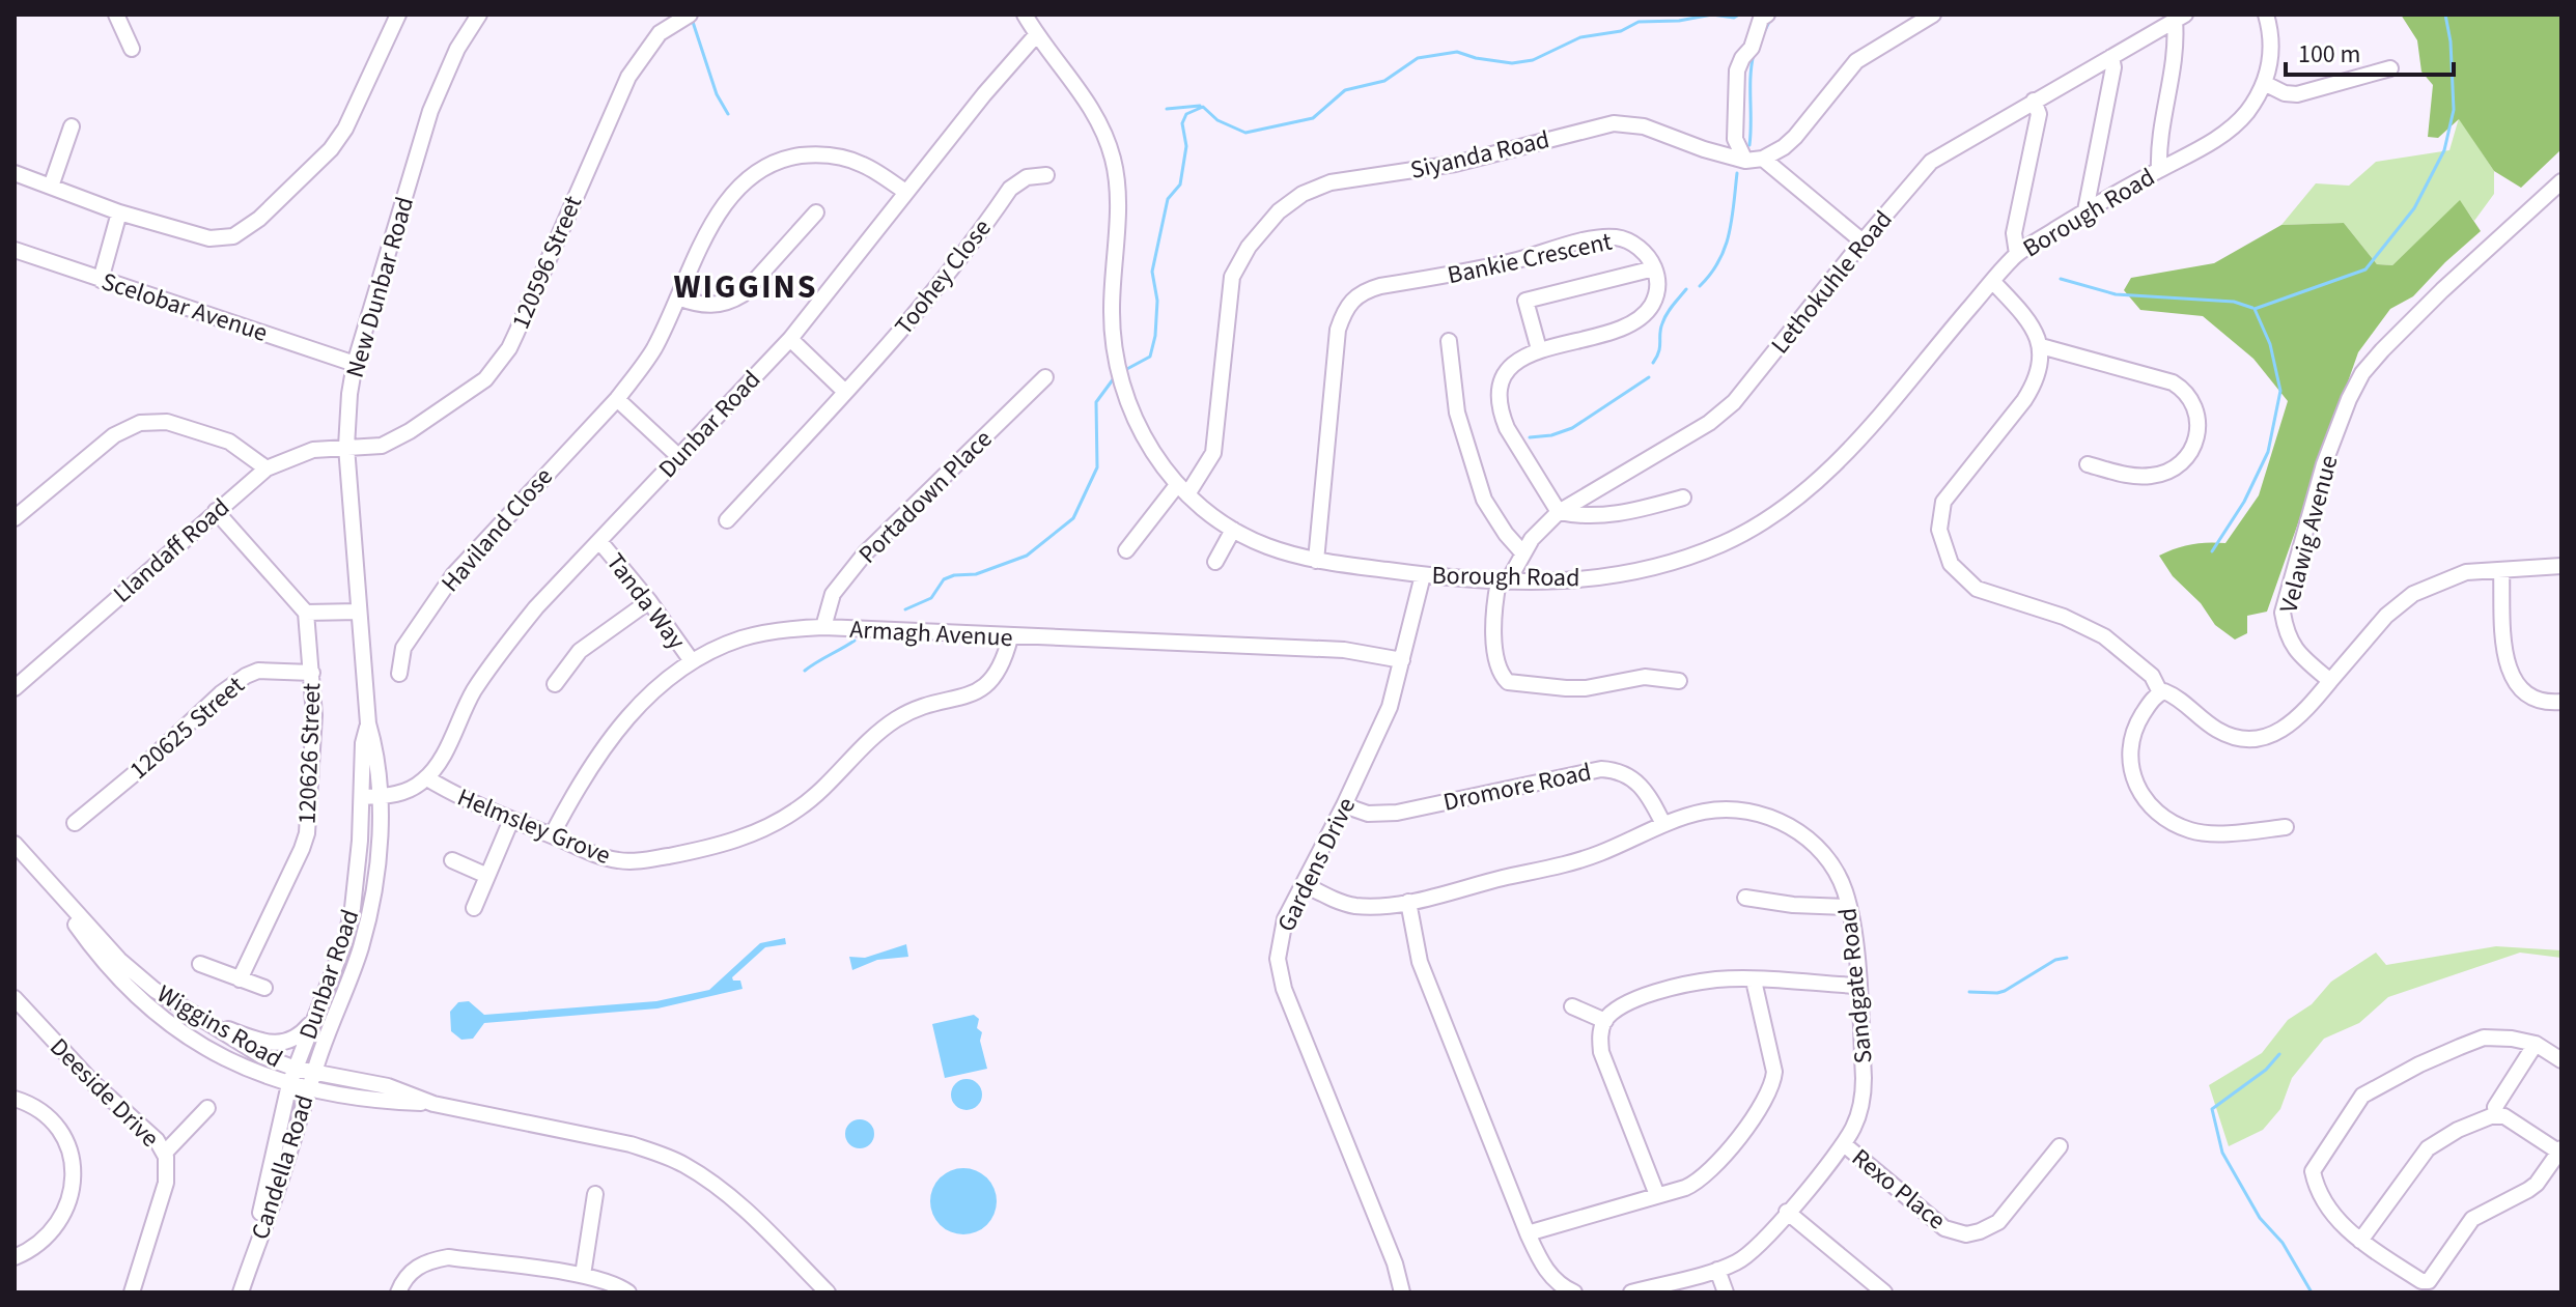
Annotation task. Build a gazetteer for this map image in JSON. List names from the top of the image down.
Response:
{
  "streets": {
    "street": [
      "Siyanda Road",
      "Borough Road",
      "Bankie Crescent",
      "120596 Street",
      "Toohey Close",
      "Lethokuhle Road",
      "New Dunbar Road",
      "Scelobar Avenue",
      "Dunbar Road",
      "Portadown Place",
      "Haviland Close",
      "Velawig Avenue",
      "Llandaff Road",
      "Tanda Way",
      "Armagh Avenue",
      "120625 Street",
      "120626 Street",
      "Dromore Road",
      "Helmsley Grove",
      "Gardens Drive",
      "Sandgate Road",
      "Wiggins Road",
      "Deeside Drive",
      "Candella Road",
      "Rexo Place"
    ]
  },
  "crossings": [
    ["Siyanda Road", "Borough Road"],
    ["Borough Road", "Bankie Crescent"],
    ["Borough Road", "Lethokuhle Road"],
    ["Borough Road", "Dunbar Road"],
    ["Borough Road", "Gardens Drive"],
    ["120596 Street", "New Dunbar Road"],
    ["120596 Street", "Llandaff Road"],
    ["New Dunbar Road", "Scelobar Avenue"],
    ["New Dunbar Road", "Dunbar Road"],
    ["New Dunbar Road", "Llandaff Road"],
    ["Dunbar Road", "Haviland Close"],
    ["Dunbar Road", "Tanda Way"],
    ["Dunbar Road", "Helmsley Grove"],
    ["Dunbar Road", "Wiggins Road"],
    ["Dunbar Road", "Candella Road"],
    ["Portadown Place", "Armagh Avenue"],
    ["Tanda Way", "Armagh Avenue"],
    ["Armagh Avenue", "Helmsley Grove"],
    ["Armagh Avenue", "Gardens Drive"],
    ["120625 Street", "120626 Street"],
    ["Dromore Road", "Gardens Drive"],
    ["Dromore Road", "Sandgate Road"],
    ["Gardens Drive", "Sandgate Road"],
    ["Sandgate Road", "Rexo Place"],
    ["Wiggins Road", "Candella Road"]
  ],
  "districts": ["WIGGINS"],
  "scale_bar": "100 m"
}
